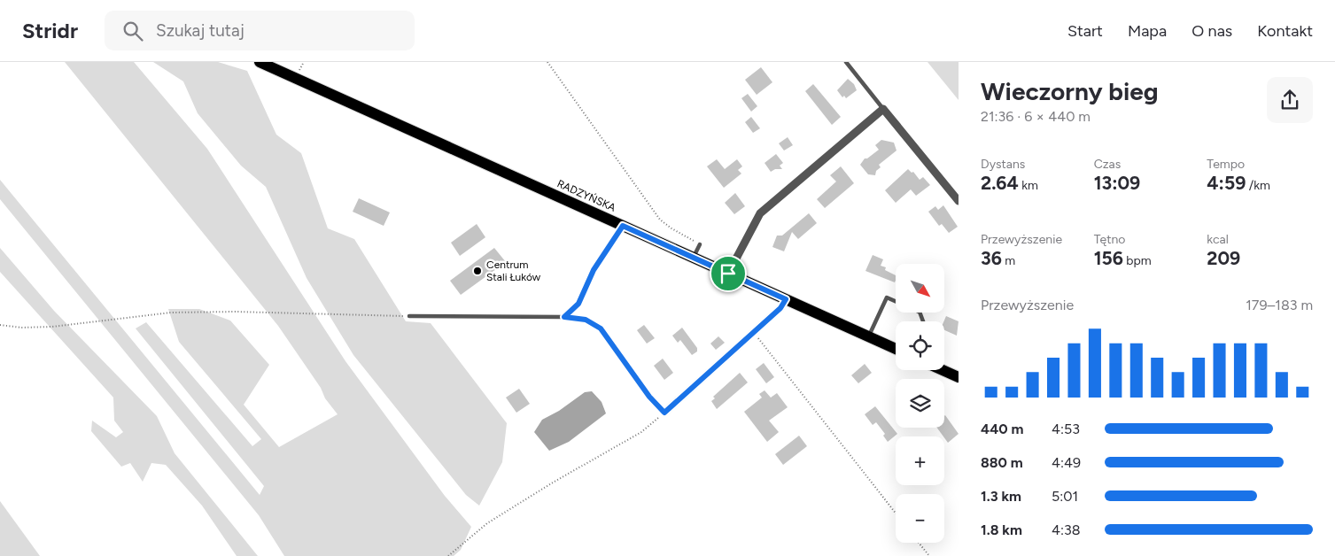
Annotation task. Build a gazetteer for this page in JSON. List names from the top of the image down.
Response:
{
  "streets": {
    "main road": ["RADZYŃSKA"]
  },
  "places": ["Centrum Stali Łuków"],
  "north": "bottom right",
  "page": {
    "header": "Stridr",
    "search": "Szukaj tutaj",
    "nav": [
      "Start",
      "Mapa",
      "O nas",
      "Kontakt"
    ],
    "heading": ["Wieczorny bieg", "21:36 · 6 × 440 m"],
    "stats": [
      ["Dystans", "2.64 km"],
      ["Czas", "13:09"],
      ["Tempo", "4:59 /km"],
      ["Przewyższenie", "36 m"],
      ["Tętno", "156 bpm"],
      ["kcal", "209"]
    ],
    "map_buttons": ["+", "−"],
    "chart": ["Przewyższenie", "179–183 m"],
    "list": [
      {
        "name": "440 m",
        "note": "4:53"
      },
      {
        "name": "880 m",
        "note": "4:49"
      },
      {
        "name": "1.3 km",
        "note": "5:01"
      },
      {
        "name": "1.8 km",
        "note": "4:38"
      }
    ]
  }
}
